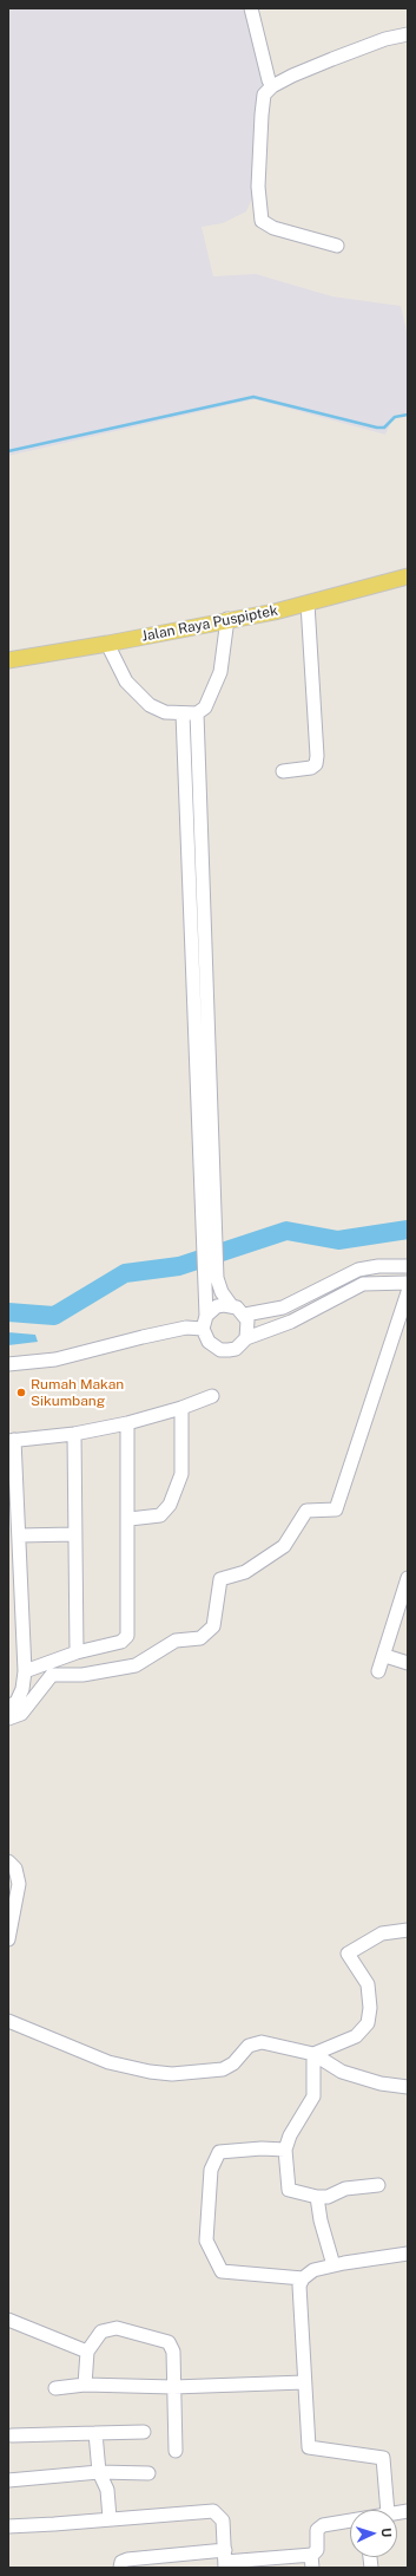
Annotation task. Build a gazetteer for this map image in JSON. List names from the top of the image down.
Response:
{
  "streets": {
    "main road": ["Jalan Raya Puspiptek"]
  },
  "places": ["Rumah Makan Sikumbang"],
  "north": "right"
}
